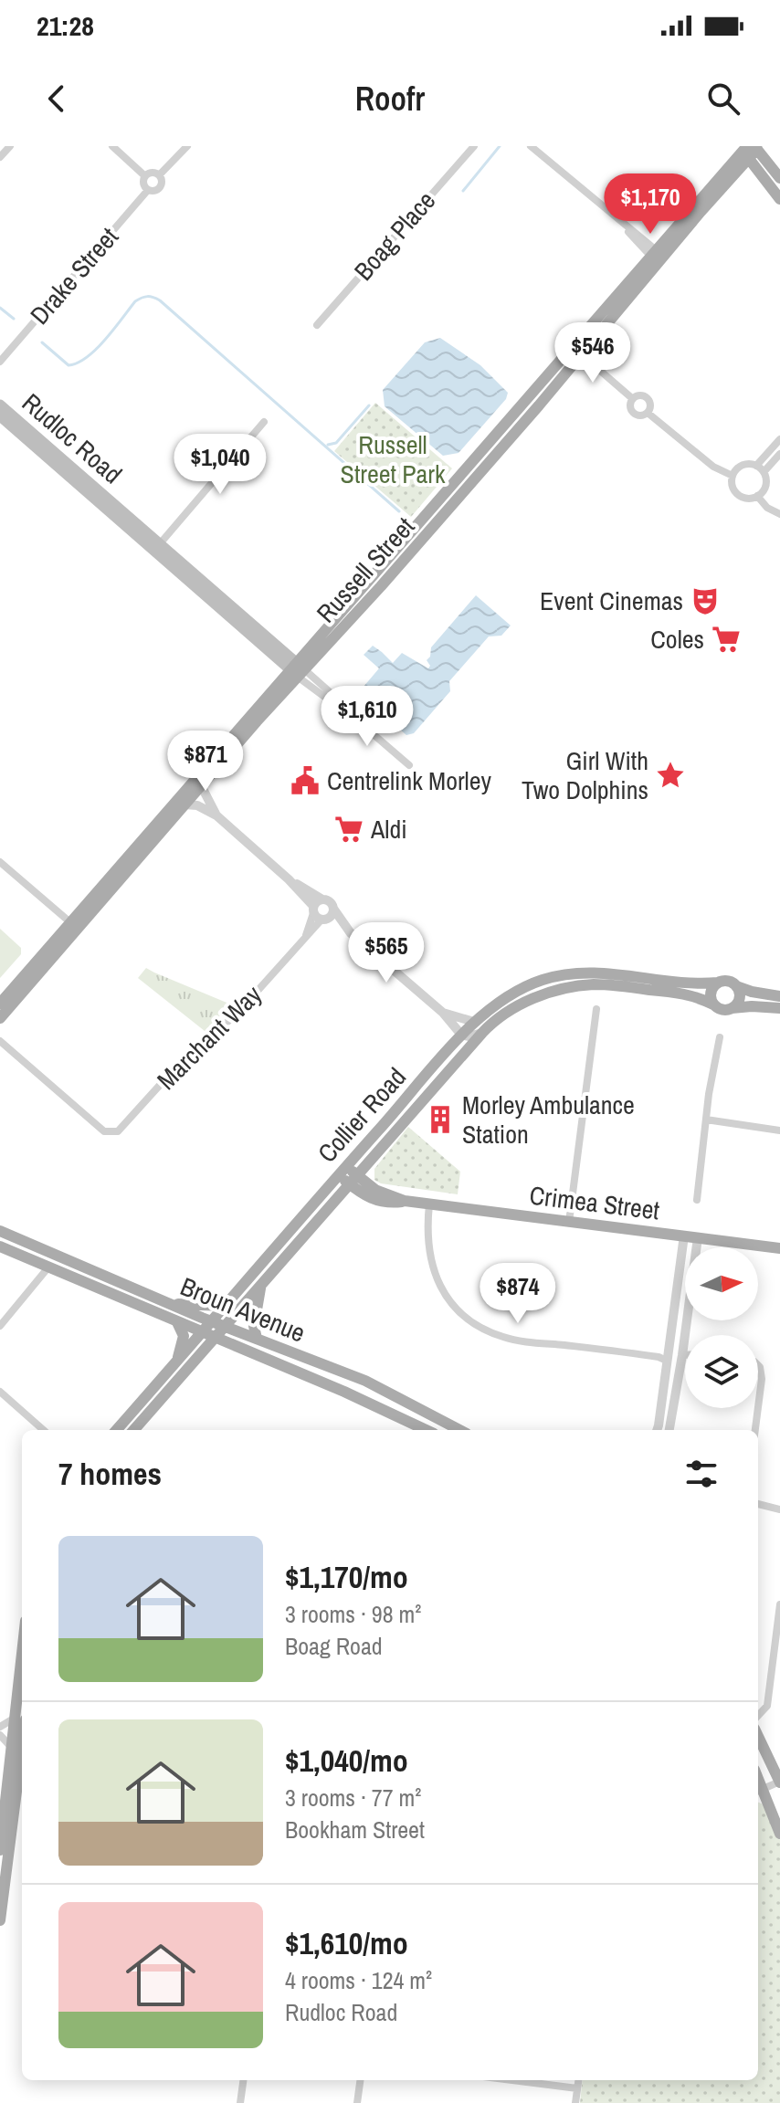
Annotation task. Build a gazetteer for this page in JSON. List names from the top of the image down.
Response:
{
  "streets": {
    "main road": [
      "Rudloc Road",
      "Russell Street",
      "Collier Road",
      "Crimea Street",
      "Broun Avenue"
    ],
    "street": ["Boag Place", "Drake Street", "Marchant Way"]
  },
  "crossings": [
    ["Rudloc Road", "Russell Street"],
    ["Collier Road", "Crimea Street"],
    ["Collier Road", "Broun Avenue"]
  ],
  "parks": ["Russell Street Park"],
  "places": {
    "theatre": ["Event Cinemas"],
    "supermarket": ["Coles", "Aldi"],
    "place": ["Girl With Two Dolphins"],
    "public building": ["Centrelink Morley"],
    "building": ["Morley Ambulance Station"]
  },
  "north": "right",
  "page": {
    "status": "21:28",
    "header": "Roofr",
    "price": [
      "$1,170",
      "$546",
      "$1,040",
      "$1,610",
      "$871",
      "$565",
      "$874"
    ],
    "heading": "7 homes",
    "list": [
      {
        "name": "$1,170/mo",
        "note": "3 rooms · 98 m² · Boag Road"
      },
      {
        "name": "$1,040/mo",
        "note": "3 rooms · 77 m² · Bookham Street"
      },
      {
        "name": "$1,610/mo",
        "note": "4 rooms · 124 m² · Rudloc Road"
      }
    ]
  }
}
